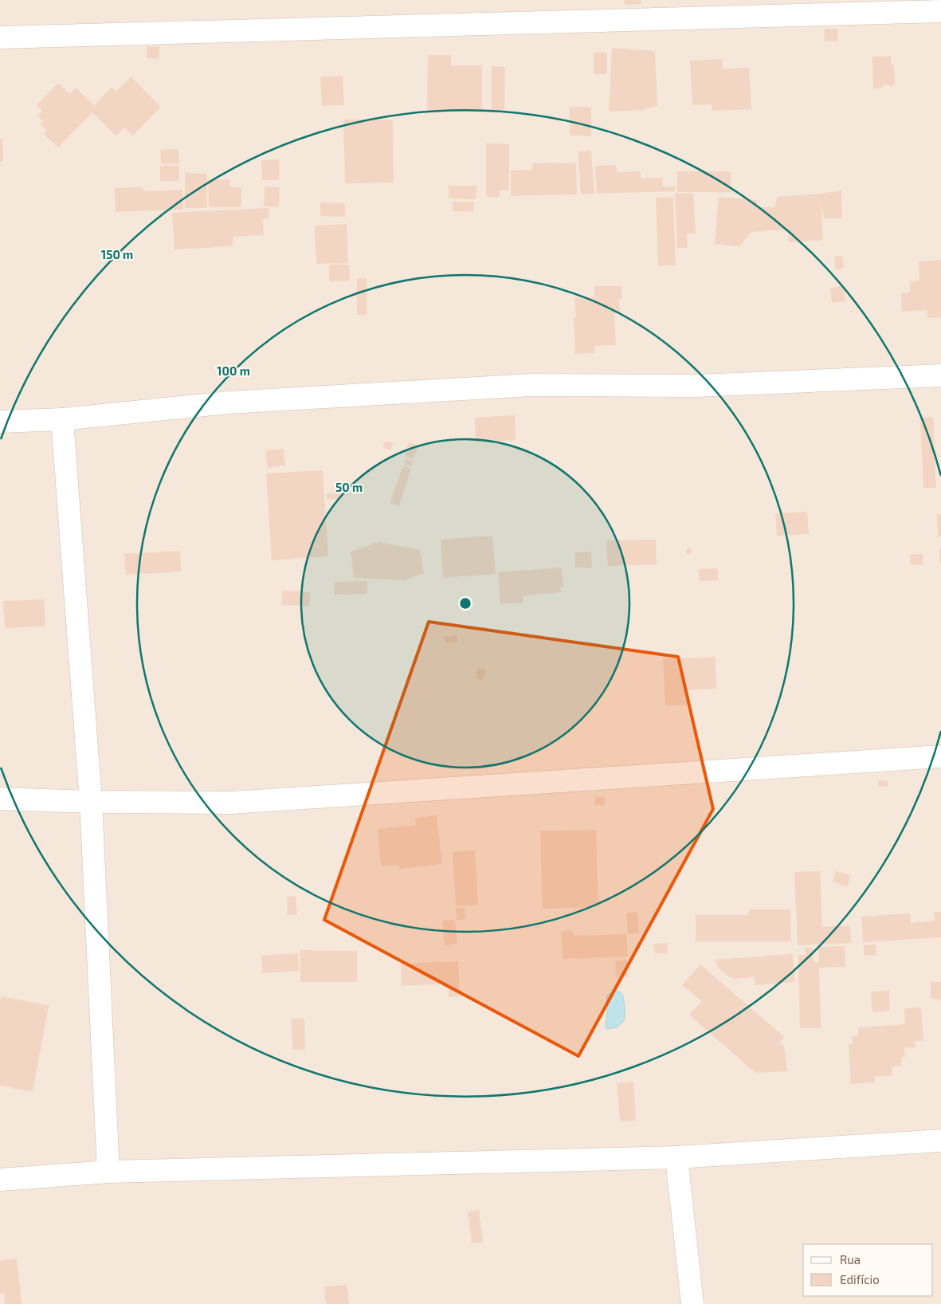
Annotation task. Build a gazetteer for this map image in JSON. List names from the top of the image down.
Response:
{
  "legend": ["Rua", "Edifício"],
  "rings": ["150 m", "100 m", "50 m"]
}
